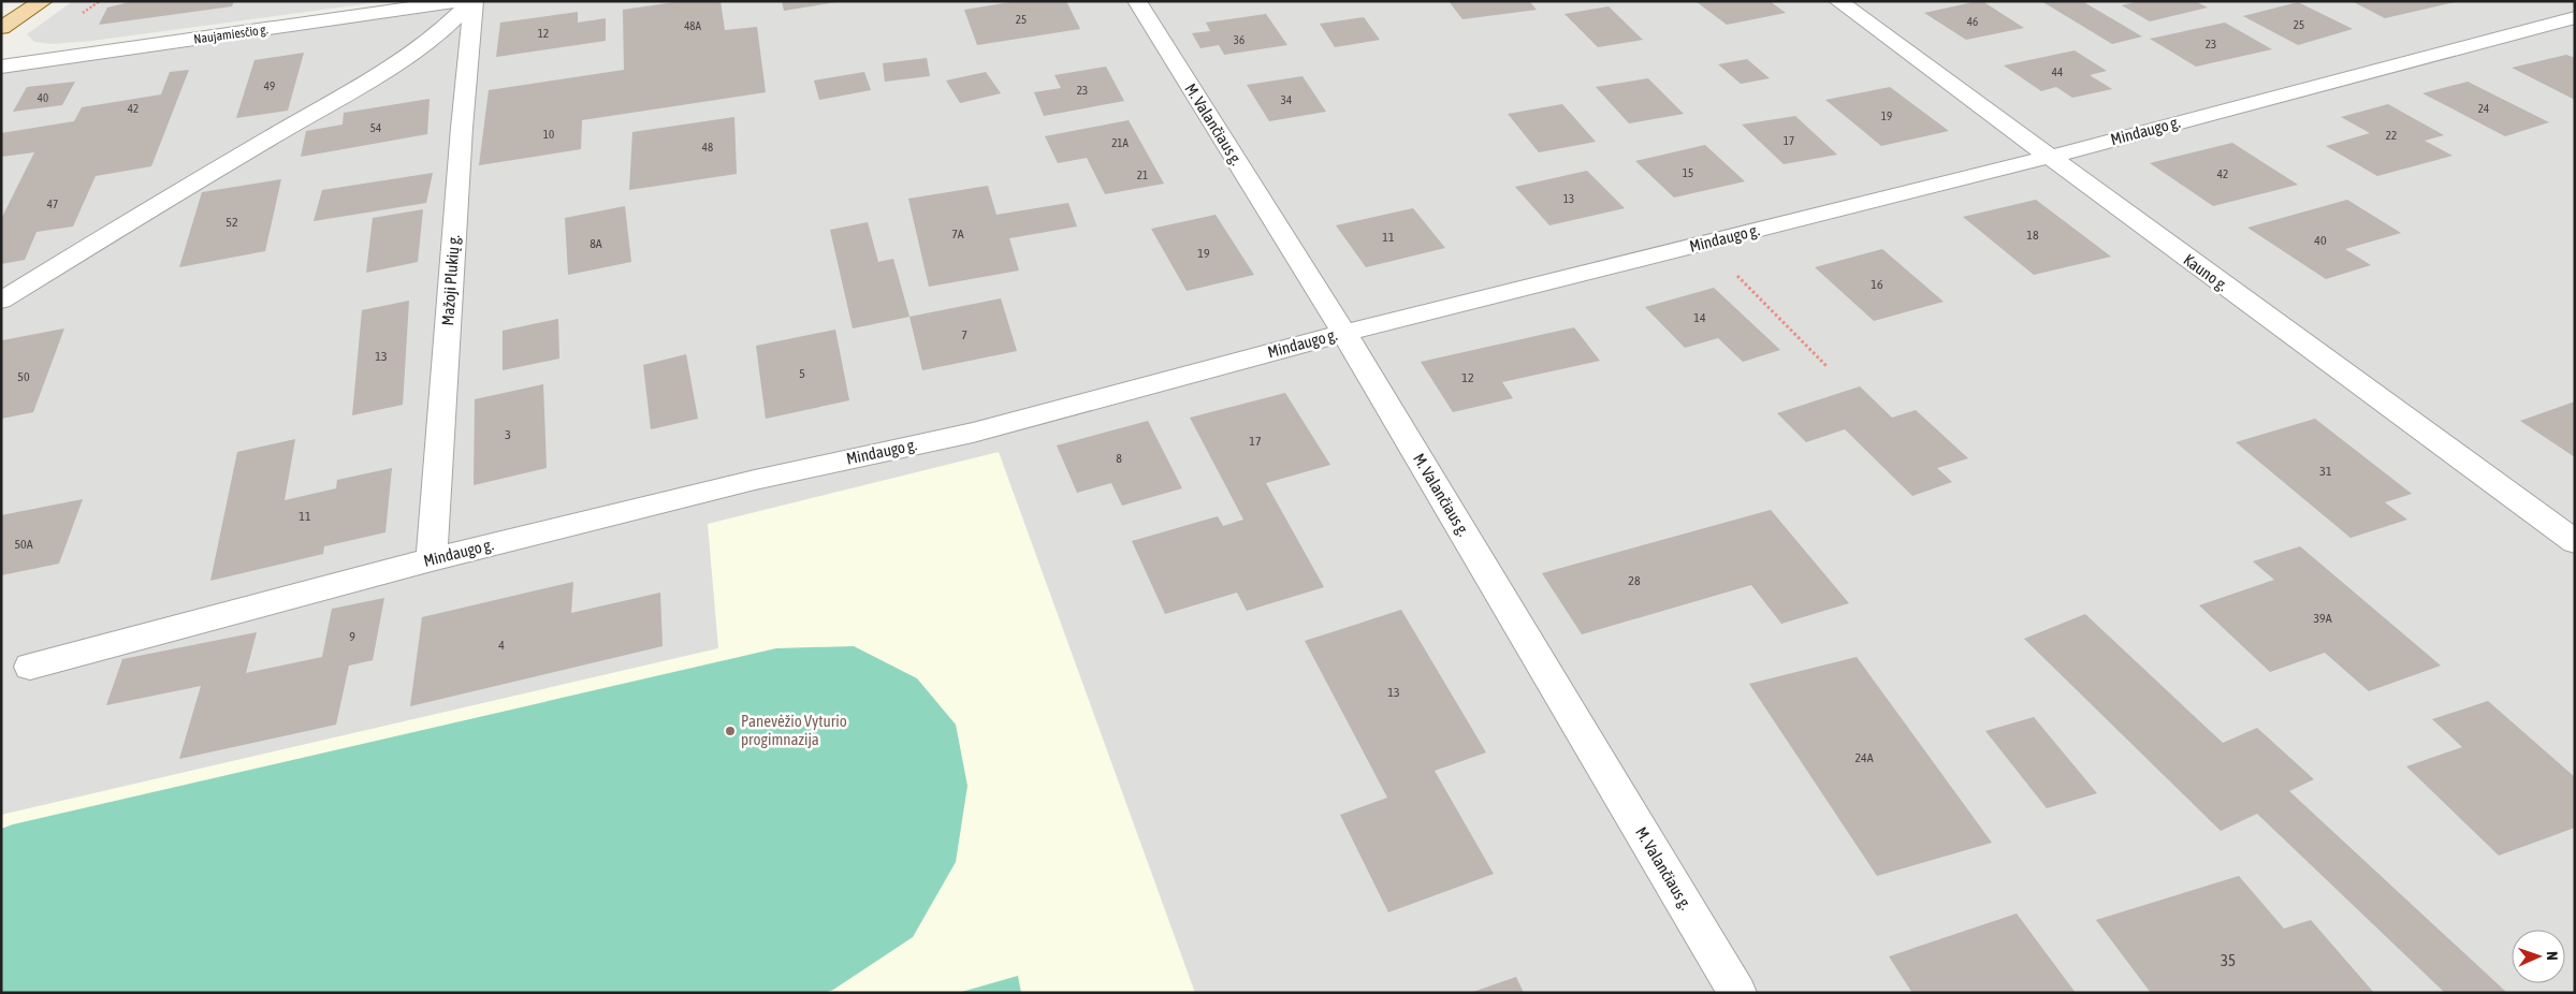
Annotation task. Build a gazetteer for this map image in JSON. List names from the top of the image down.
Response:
{
  "streets": {
    "street": [
      "Naujamiesčio g.",
      "M. Valančiaus g.",
      "Mindaugo g.",
      "Kauno g.",
      "Mažoji Plukių g."
    ]
  },
  "crossings": [
    ["M. Valančiaus g.", "Mindaugo g."],
    ["Mindaugo g.", "Kauno g."],
    ["Mindaugo g.", "Mažoji Plukių g."]
  ],
  "places": ["Panevėžio Vyturio progimnazija"],
  "house_numbers": [
    "25",
    "46",
    "25",
    "48A",
    "12",
    "36",
    "23",
    "44",
    "49",
    "23",
    "40",
    "34",
    "42",
    "24",
    "19",
    "54",
    "10",
    "22",
    "17",
    "21A",
    "48",
    "15",
    "42",
    "21",
    "13",
    "47",
    "52",
    "7A",
    "18",
    "11",
    "40",
    "8A",
    "19",
    "16",
    "14",
    "7",
    "13",
    "5",
    "50",
    "12",
    "3",
    "17",
    "8",
    "31",
    "11",
    "50A",
    "28",
    "39A",
    "9",
    "4",
    "13",
    "24A",
    "35"
  ],
  "north": "right"
}
